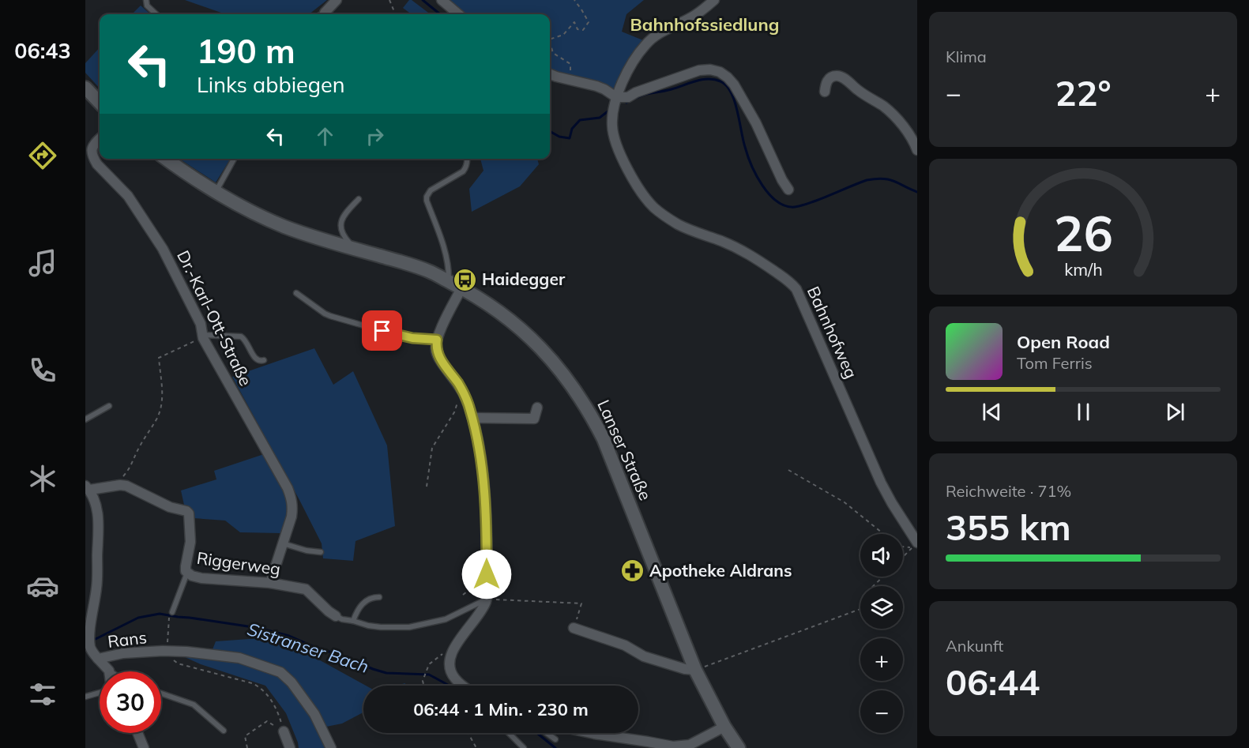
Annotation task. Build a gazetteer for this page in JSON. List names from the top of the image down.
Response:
{
  "streets": {
    "main road": ["Lanser Straße"],
    "street": [
      "Dr.-Karl-Ott-Straße",
      "Bahnhofweg",
      "Riggerweg",
      "Rans"
    ]
  },
  "crossings": [
    ["Dr.-Karl-Ott-Straße", "Riggerweg"],
    ["Riggerweg", "Rans"]
  ],
  "districts": ["Bahnhofssiedlung"],
  "water": ["Sistranser Bach"],
  "places": {
    "bus stop": ["Haidegger"],
    "pharmacy": ["Apotheke Aldrans"]
  },
  "page": {
    "tabs": "06:43",
    "tile": [
      "Klima",
      ["Reichweite · 71%", "355 km"],
      ["Ankunft", "06:44"]
    ],
    "turn": ["190 m", "Links abbiegen"],
    "heat": ["−", "22°", "+"],
    "song": ["Open Road", "Tom Ferris"],
    "map_buttons": ["+", "−"],
    "limit": "30",
    "trip": "06:44 · 1 Min. · 230 m",
    "gauge": ["26", "km/h"]
  }
}
